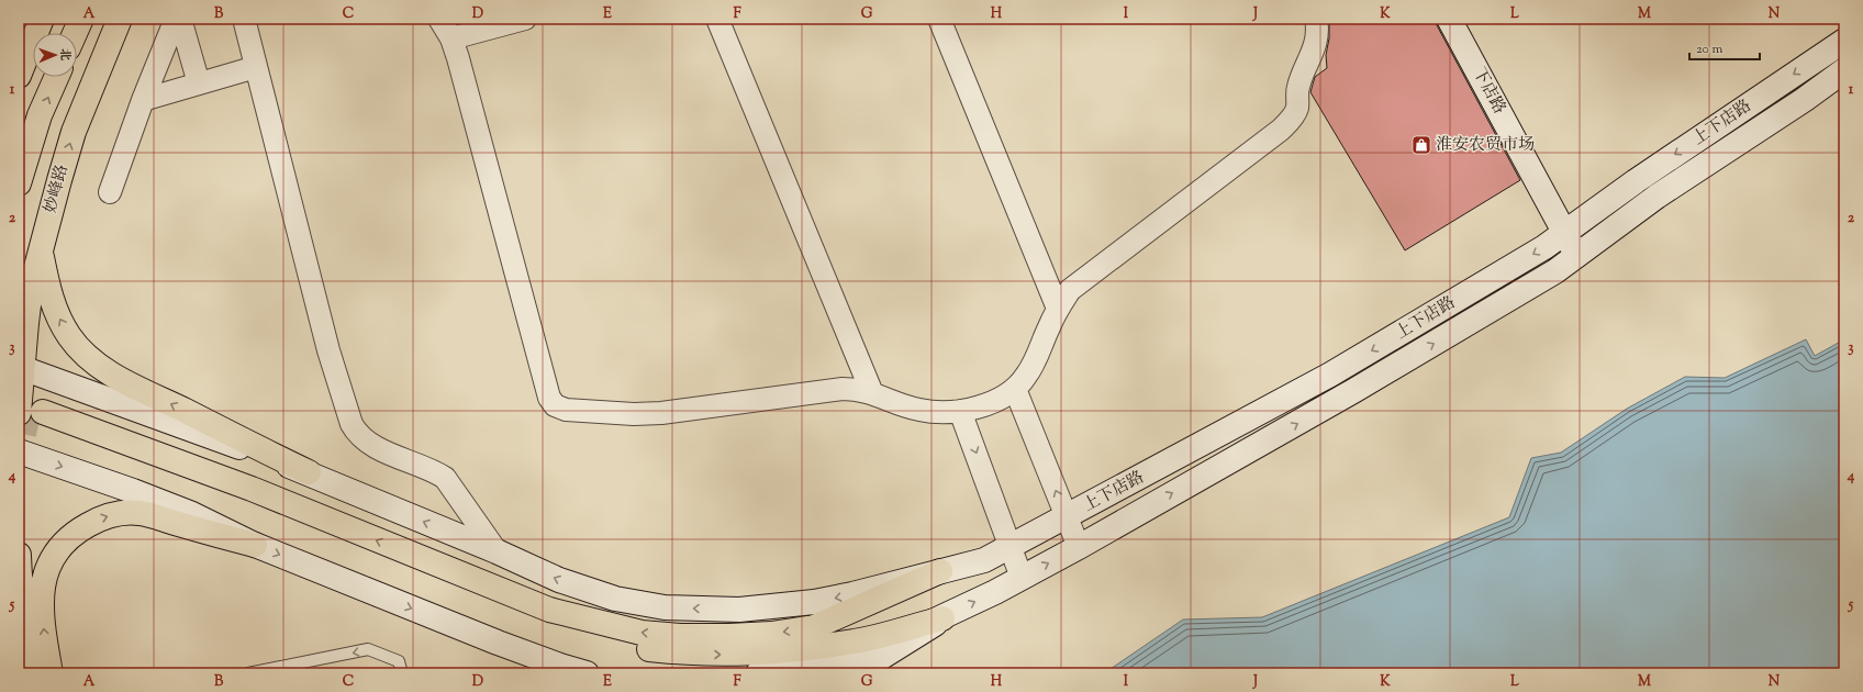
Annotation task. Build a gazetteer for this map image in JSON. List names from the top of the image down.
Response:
{
  "streets": {
    "main road": ["下店路", "上下店路", "妙峰路"]
  },
  "crossings": [
    ["下店路", "上下店路"],
    ["上下店路", "妙峰路"]
  ],
  "places": {
    "shop": ["淮安农贸市场"]
  },
  "scale_bar": "20 m",
  "north": "right",
  "grid": {
    "columns": [
      "A",
      "B",
      "C",
      "D",
      "E",
      "F",
      "G",
      "H",
      "I",
      "J",
      "K",
      "L",
      "M",
      "N"
    ],
    "rows": [
      "1",
      "2",
      "3",
      "4",
      "5"
    ]
  }
}
